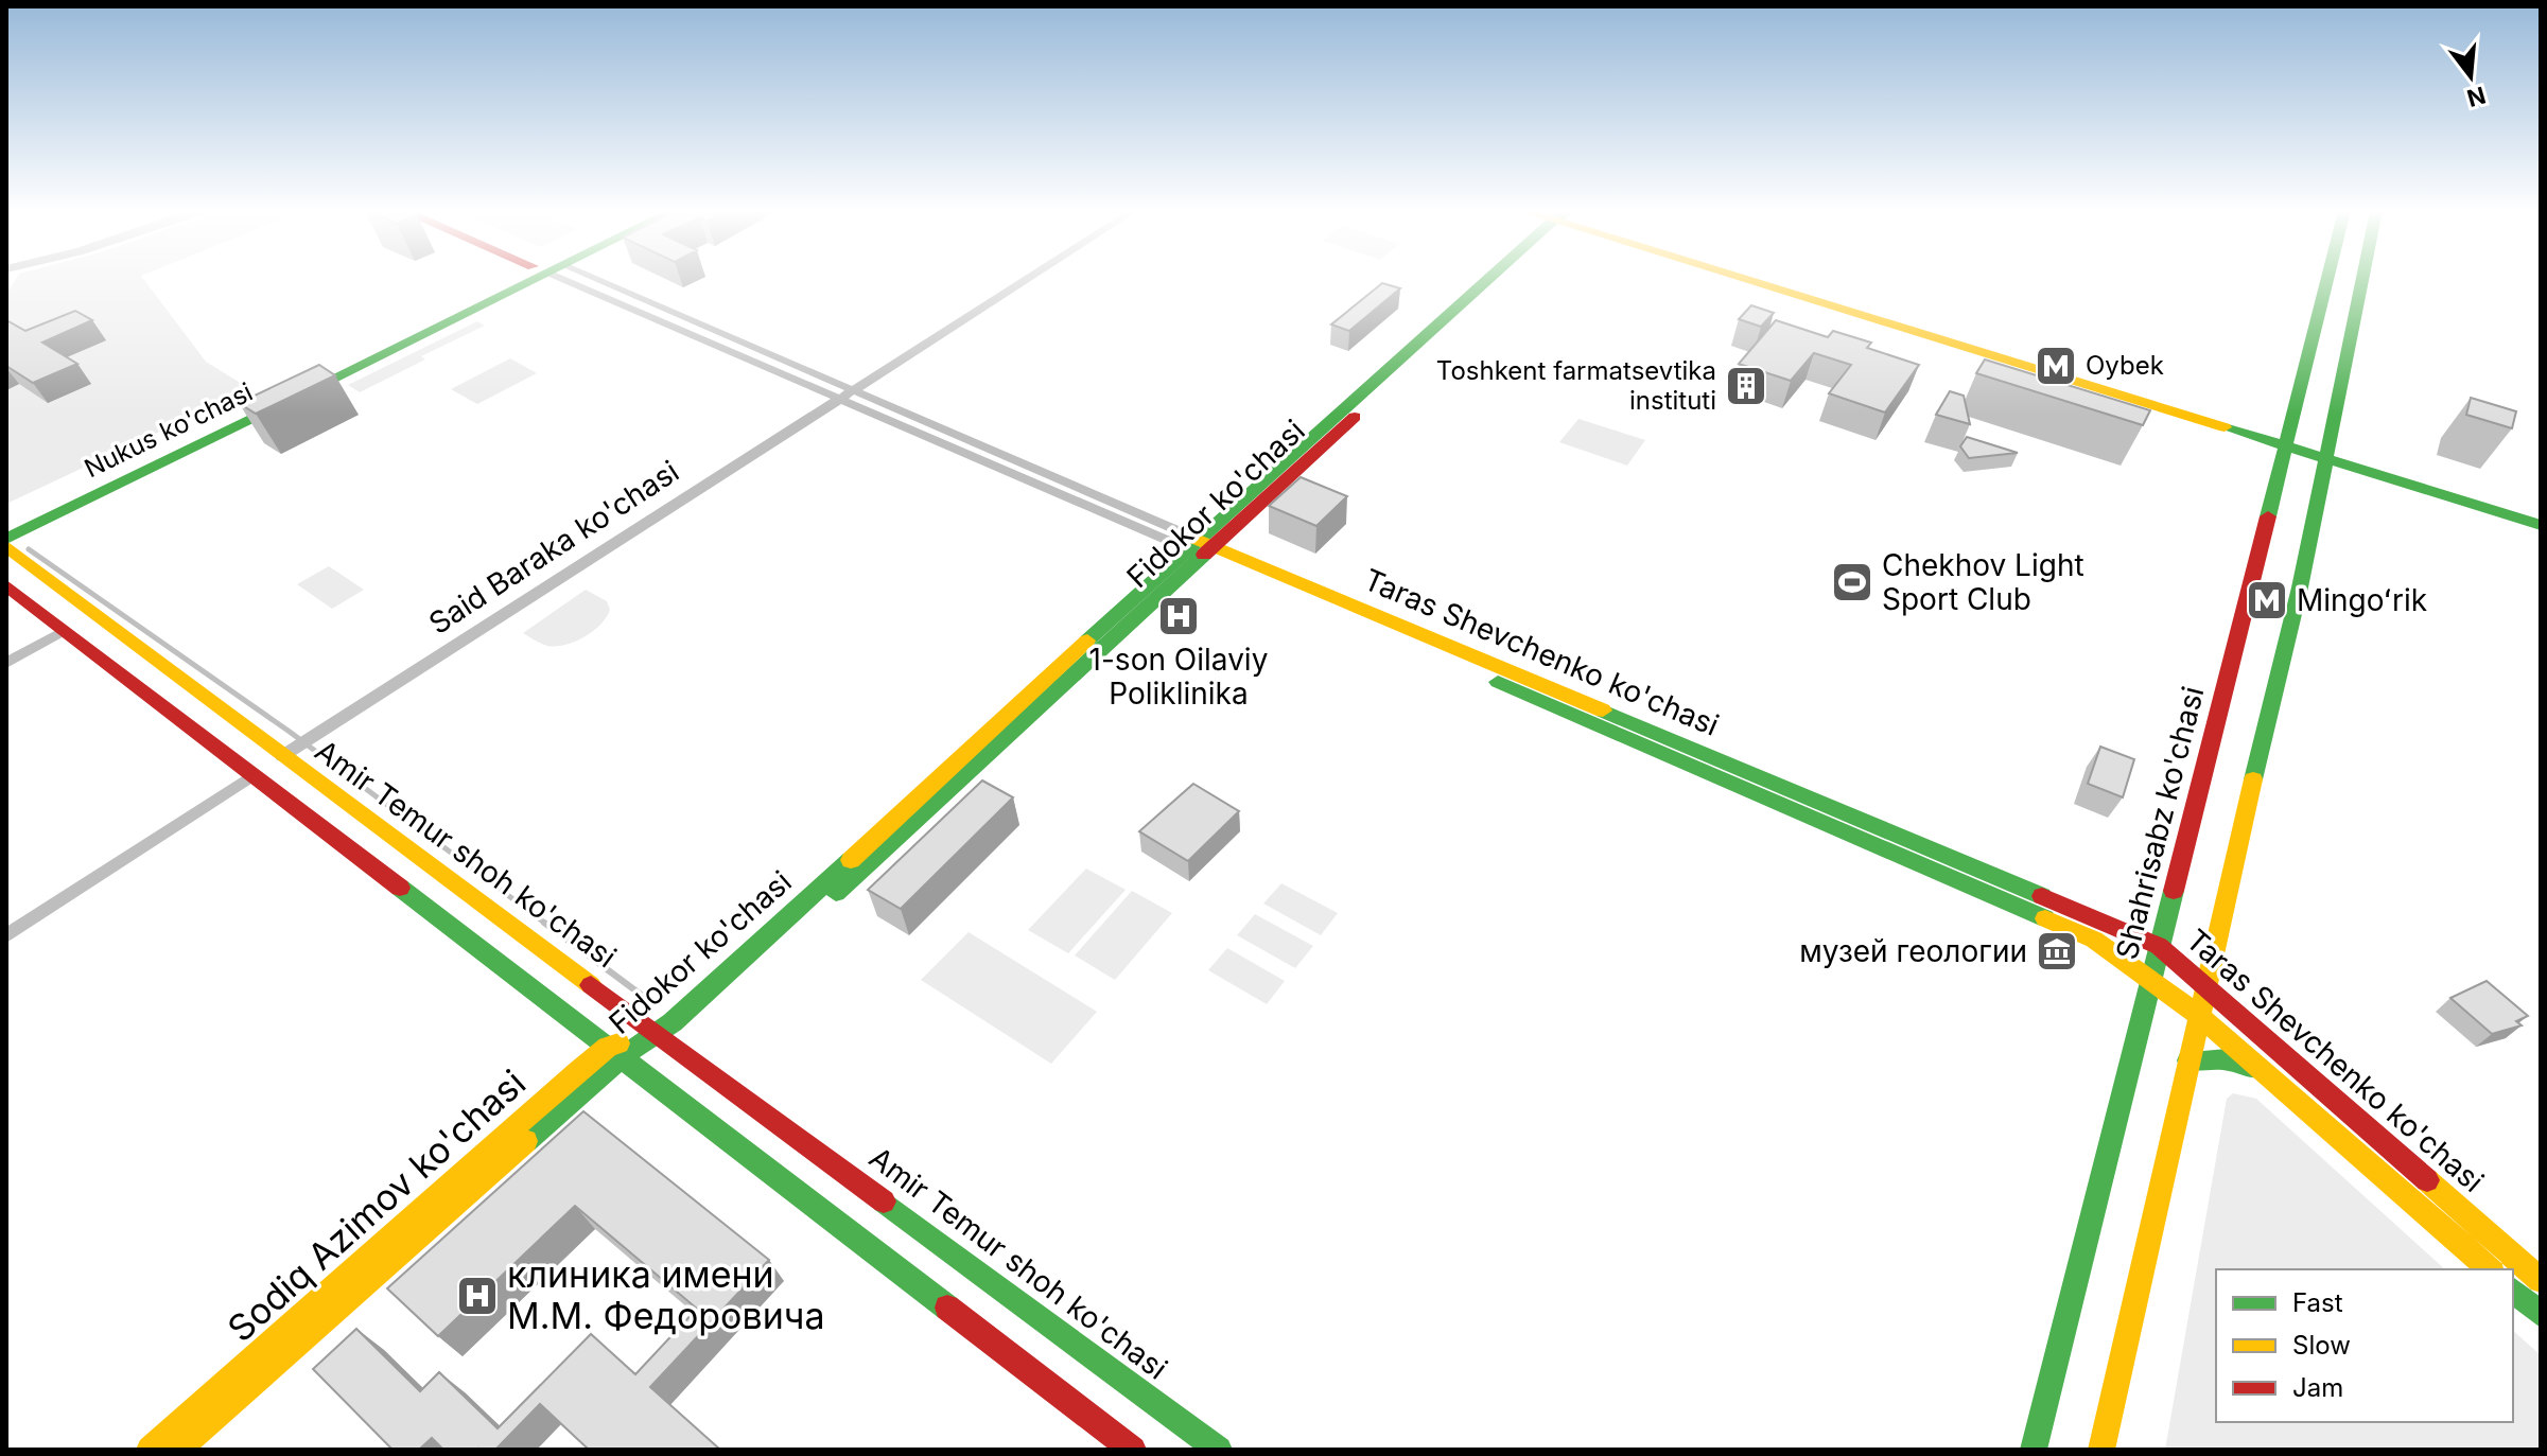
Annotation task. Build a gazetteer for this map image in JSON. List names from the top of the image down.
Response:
{
  "streets": {
    "main road": [
      "Nukus ko'chasi",
      "Fidokor ko'chasi",
      "Said Baraka ko'chasi",
      "Taras Shevchenko ko'chasi",
      "Shahrisabz ko'chasi",
      "Amir Temur shoh ko'chasi",
      "Sodiq Azimov ko'chasi"
    ]
  },
  "crossings": [
    ["Fidokor ko'chasi", "Taras Shevchenko ko'chasi"],
    ["Fidokor ko'chasi", "Amir Temur shoh ko'chasi"],
    ["Fidokor ko'chasi", "Sodiq Azimov ko'chasi"],
    ["Said Baraka ko'chasi", "Taras Shevchenko ko'chasi"],
    ["Said Baraka ko'chasi", "Amir Temur shoh ko'chasi"],
    ["Taras Shevchenko ko'chasi", "Shahrisabz ko'chasi"]
  ],
  "places": {
    "metro station": ["Oybek", "Mingoʻrik"],
    "building": ["Toshkent farmatsevtika instituti"],
    "sports": ["Chekhov Light Sport Club"],
    "hospital": ["1-son Oilaviy Poliklinika", "клиника имени М.М. Федоровича"],
    "museum": ["музей геологии"]
  },
  "legend": ["Fast", "Slow", "Jam"],
  "north": "bottom"
}
